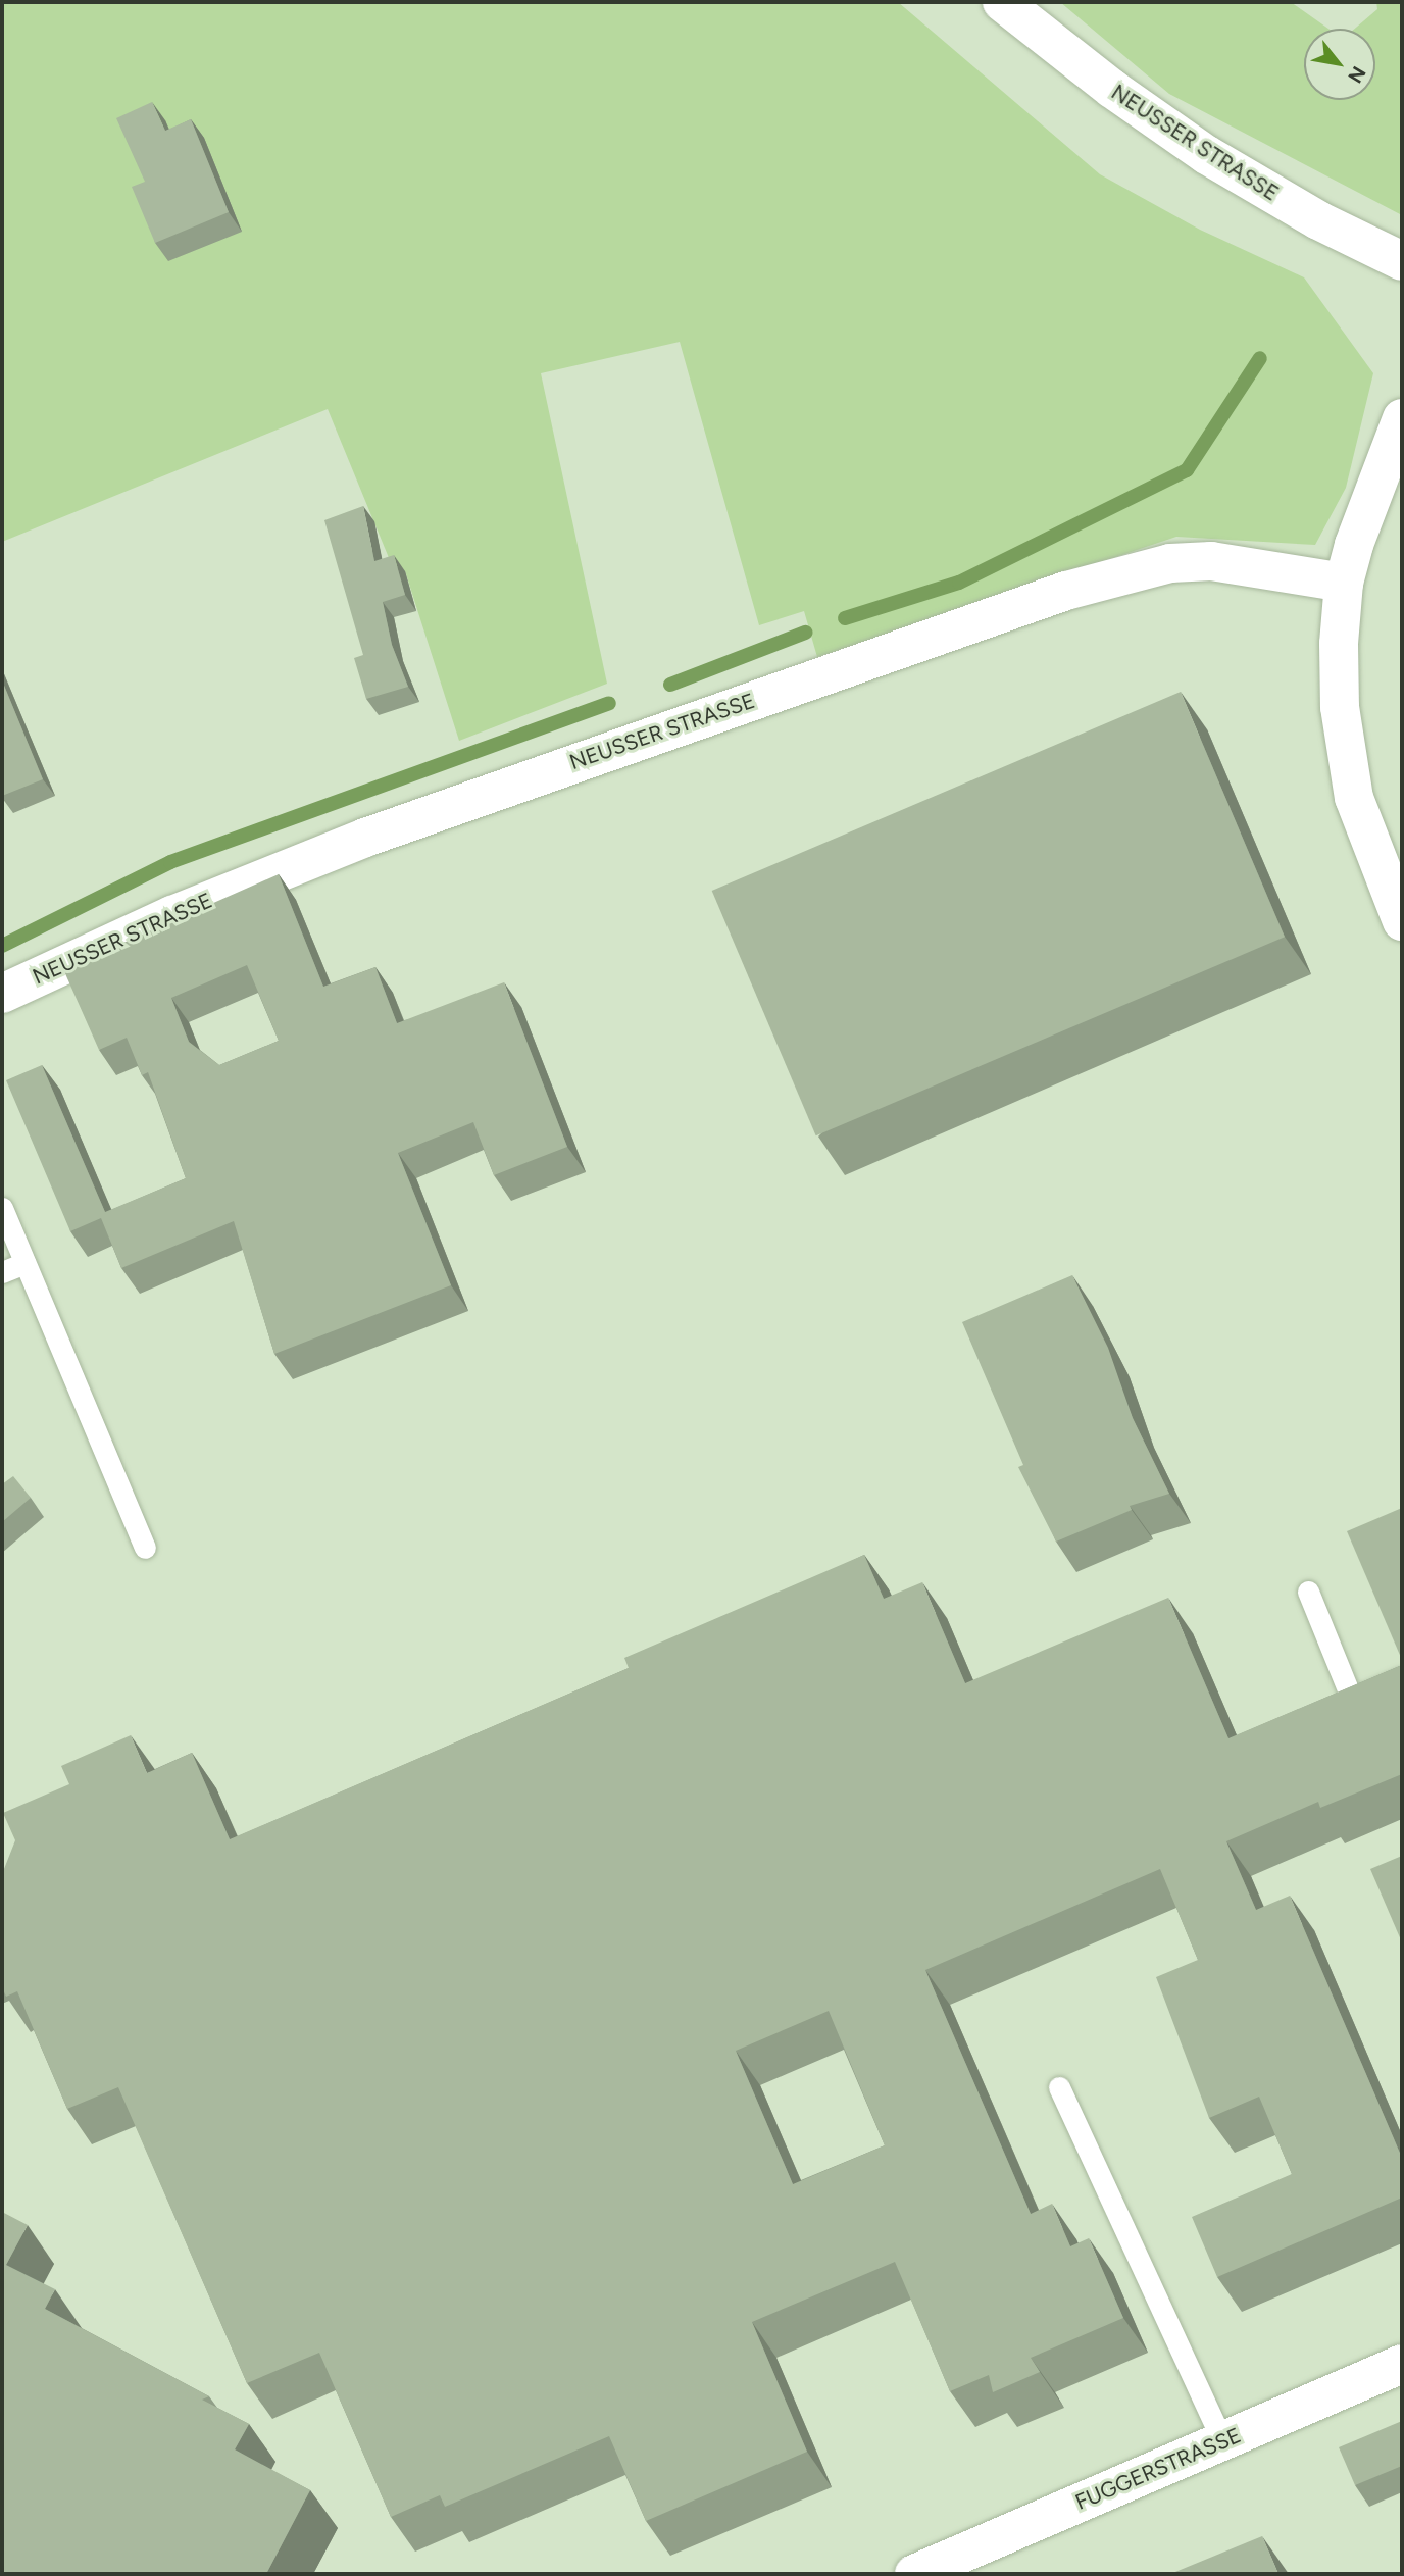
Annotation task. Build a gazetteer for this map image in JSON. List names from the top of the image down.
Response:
{
  "streets": {
    "street": ["NEUSSER STRASSE", "FUGGERSTRASSE"]
  },
  "north": "bottom right"
}
